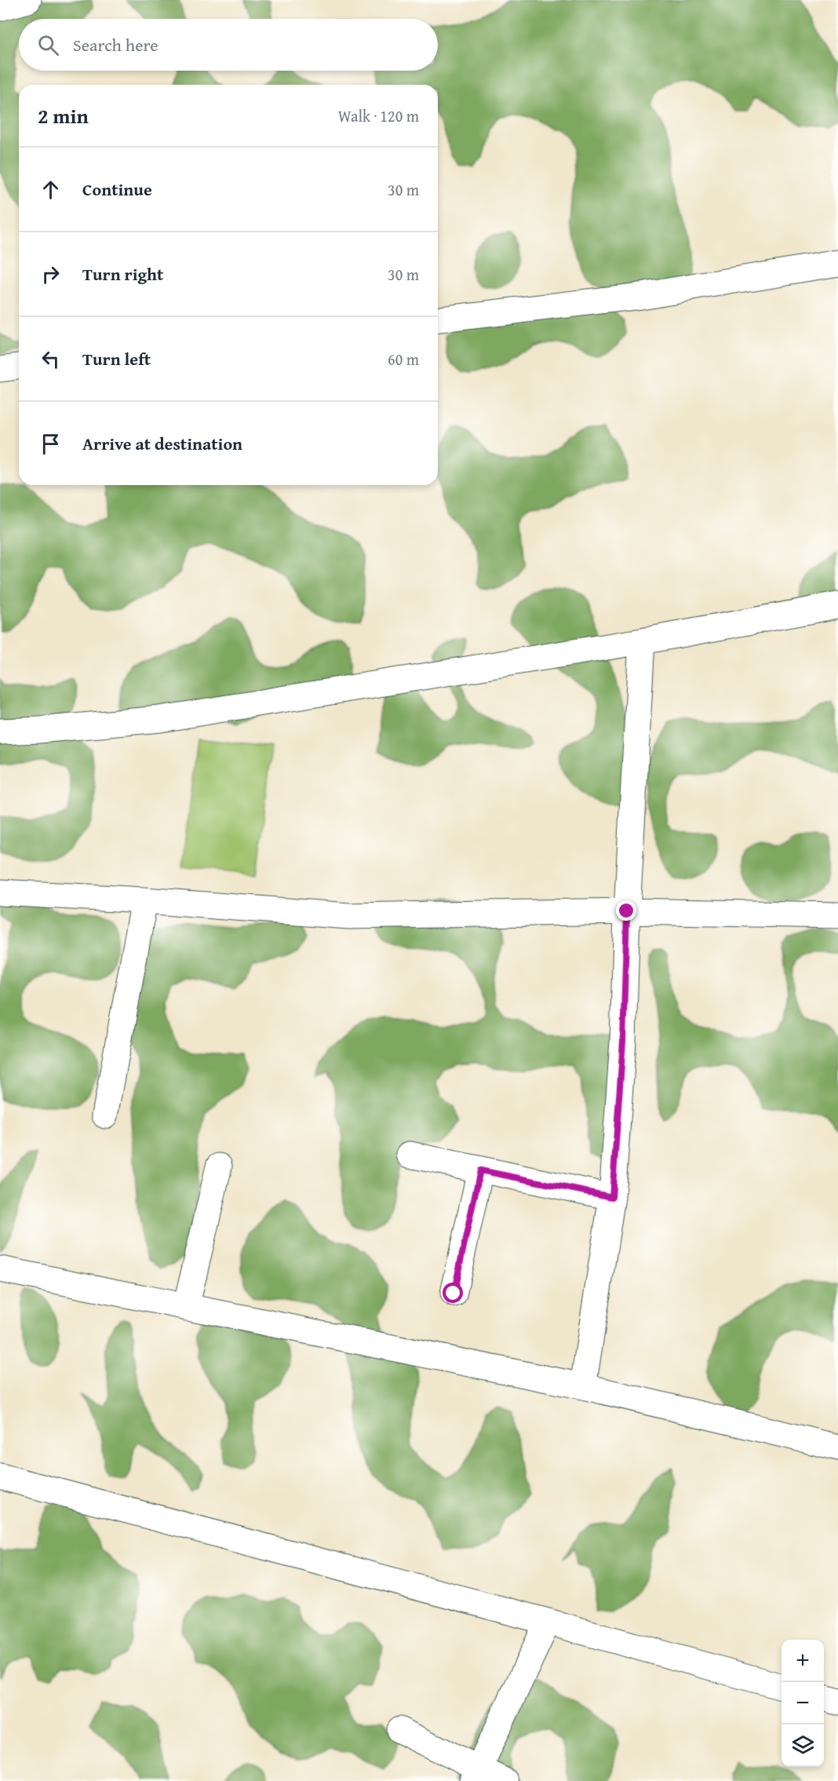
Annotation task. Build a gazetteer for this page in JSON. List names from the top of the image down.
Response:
{
  "page": {
    "search": "Search here",
    "heading": ["2 min", "Walk · 120 m"],
    "list": [
      ["Continue", "30 m"],
      ["Turn right", "30 m"],
      ["Turn left", "60 m"],
      "Arrive at destination"
    ],
    "map_buttons": ["+", "−"]
  }
}
